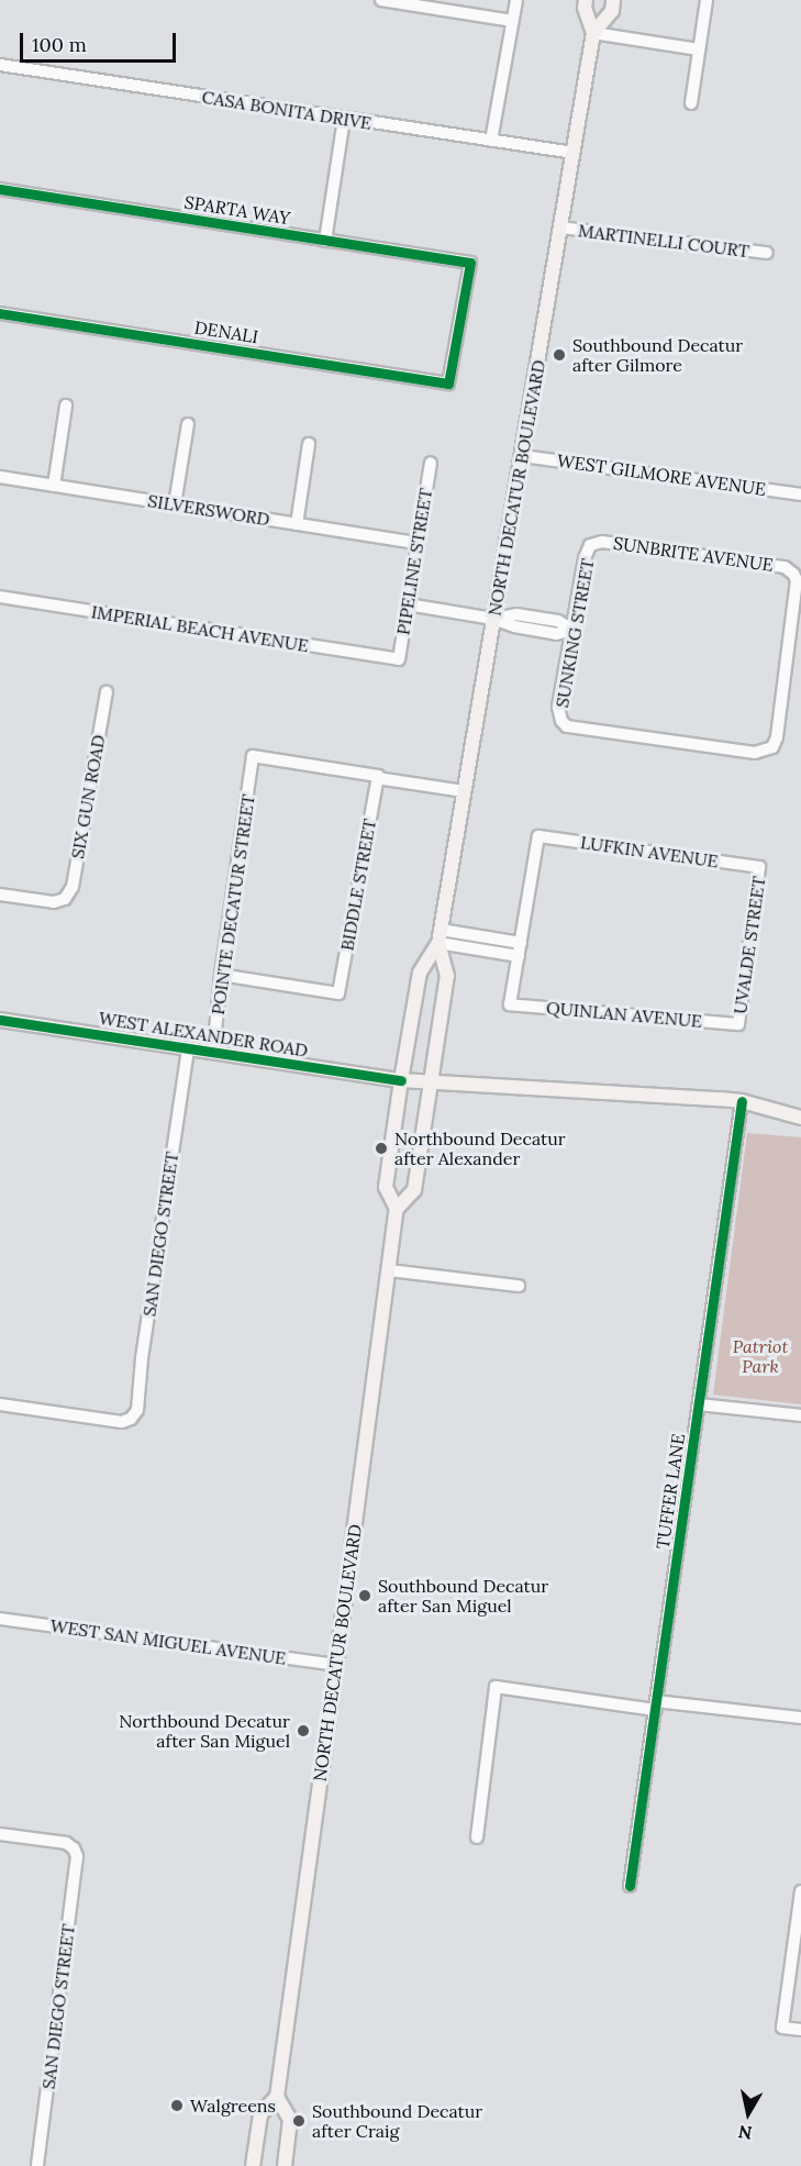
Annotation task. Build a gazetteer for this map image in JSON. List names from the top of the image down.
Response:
{
  "streets": {
    "main road": ["NORTH DECATUR BOULEVARD", "WEST ALEXANDER ROAD"],
    "street": [
      "CASA BONITA DRIVE",
      "SPARTA WAY",
      "MARTINELLI COURT",
      "DENALI",
      "WEST GILMORE AVENUE",
      "SILVERSWORD",
      "SUNBRITE AVENUE",
      "PIPELINE STREET",
      "IMPERIAL BEACH AVENUE",
      "SUNKING STREET",
      "SIX GUN ROAD",
      "LUFKIN AVENUE",
      "BIDDLE STREET",
      "POINTE DECATUR STREET",
      "UVALDE STREET",
      "QUINLAN AVENUE",
      "SAN DIEGO STREET",
      "TUFFER LANE",
      "WEST SAN MIGUEL AVENUE"
    ]
  },
  "crossings": [
    ["CASA BONITA DRIVE", "NORTH DECATUR BOULEVARD"],
    ["SPARTA WAY", "DENALI"],
    ["MARTINELLI COURT", "NORTH DECATUR BOULEVARD"],
    ["WEST GILMORE AVENUE", "NORTH DECATUR BOULEVARD"],
    ["NORTH DECATUR BOULEVARD", "WEST ALEXANDER ROAD"],
    ["NORTH DECATUR BOULEVARD", "WEST SAN MIGUEL AVENUE"],
    ["SILVERSWORD", "PIPELINE STREET"],
    ["SUNBRITE AVENUE", "SUNKING STREET"],
    ["PIPELINE STREET", "IMPERIAL BEACH AVENUE"],
    ["LUFKIN AVENUE", "UVALDE STREET"],
    ["BIDDLE STREET", "POINTE DECATUR STREET"],
    ["POINTE DECATUR STREET", "WEST ALEXANDER ROAD"],
    ["UVALDE STREET", "QUINLAN AVENUE"],
    ["WEST ALEXANDER ROAD", "SAN DIEGO STREET"],
    ["WEST ALEXANDER ROAD", "TUFFER LANE"]
  ],
  "parks": ["Patriot Park"],
  "places": [
    "Southbound Decatur after Gilmore",
    "Northbound Decatur after Alexander",
    "Southbound Decatur after San Miguel",
    "Northbound Decatur after San Miguel",
    "Walgreens",
    "Southbound Decatur after Craig"
  ],
  "scale_bar": "100 m",
  "north": "bottom"
}
